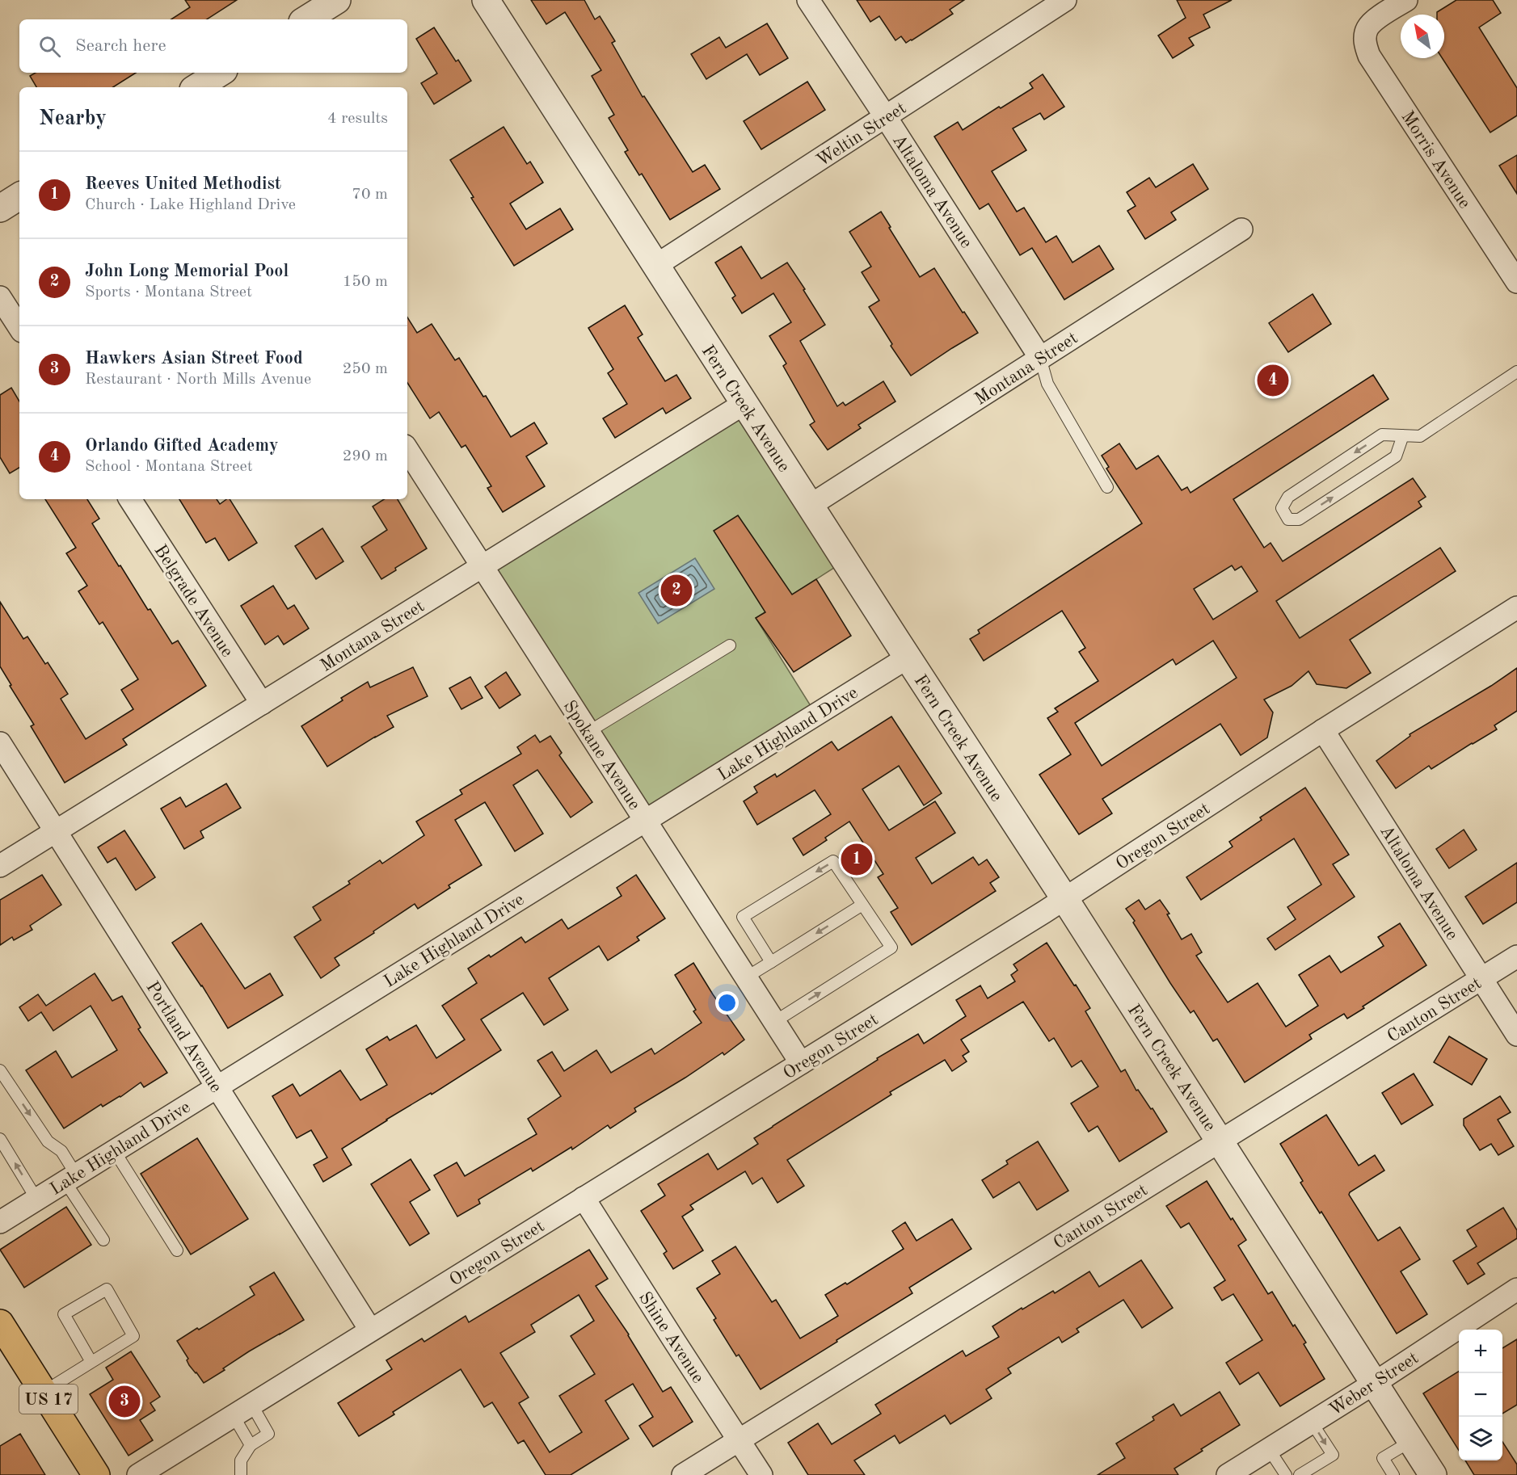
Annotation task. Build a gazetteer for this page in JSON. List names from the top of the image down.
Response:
{
  "streets": {
    "main road": ["US 17"],
    "street": [
      "Weltin Street",
      "Morris Avenue",
      "Altaloma Avenue",
      "Montana Street",
      "Fern Creek Avenue",
      "Belgrade Avenue",
      "Lake Highland Drive",
      "Spokane Avenue",
      "Oregon Street",
      "Canton Street",
      "Portland Avenue",
      "Shine Avenue",
      "Weber Street"
    ]
  },
  "crossings": [
    ["Weltin Street", "Altaloma Avenue"],
    ["Weltin Street", "Fern Creek Avenue"],
    ["Altaloma Avenue", "Montana Street"],
    ["Altaloma Avenue", "Oregon Street"],
    ["Altaloma Avenue", "Canton Street"],
    ["Montana Street", "Fern Creek Avenue"],
    ["Montana Street", "Belgrade Avenue"],
    ["Montana Street", "Spokane Avenue"],
    ["Montana Street", "Portland Avenue"],
    ["Fern Creek Avenue", "Lake Highland Drive"],
    ["Fern Creek Avenue", "Oregon Street"],
    ["Fern Creek Avenue", "Canton Street"],
    ["Fern Creek Avenue", "Weber Street"],
    ["Lake Highland Drive", "Spokane Avenue"],
    ["Lake Highland Drive", "Portland Avenue"],
    ["Spokane Avenue", "Oregon Street"],
    ["Oregon Street", "Portland Avenue"],
    ["Oregon Street", "Shine Avenue"],
    ["Canton Street", "Shine Avenue"]
  ],
  "north": "top left",
  "page": {
    "search": "Search here",
    "heading": ["Nearby", "4 results"],
    "list": [
      {
        "mark": "1",
        "name": "Reeves United Methodist",
        "note": "Church · Lake Highland Drive",
        "value": "70 m"
      },
      {
        "mark": "2",
        "name": "John Long Memorial Pool",
        "note": "Sports · Montana Street",
        "value": "150 m"
      },
      {
        "mark": "3",
        "name": "Hawkers Asian Street Food",
        "note": "Restaurant · North Mills Avenue",
        "value": "250 m"
      },
      {
        "mark": "4",
        "name": "Orlando Gifted Academy",
        "note": "School · Montana Street",
        "value": "290 m"
      }
    ],
    "pins": [
      "4",
      "2",
      "1",
      "3"
    ],
    "map_buttons": ["+", "−"]
  }
}
